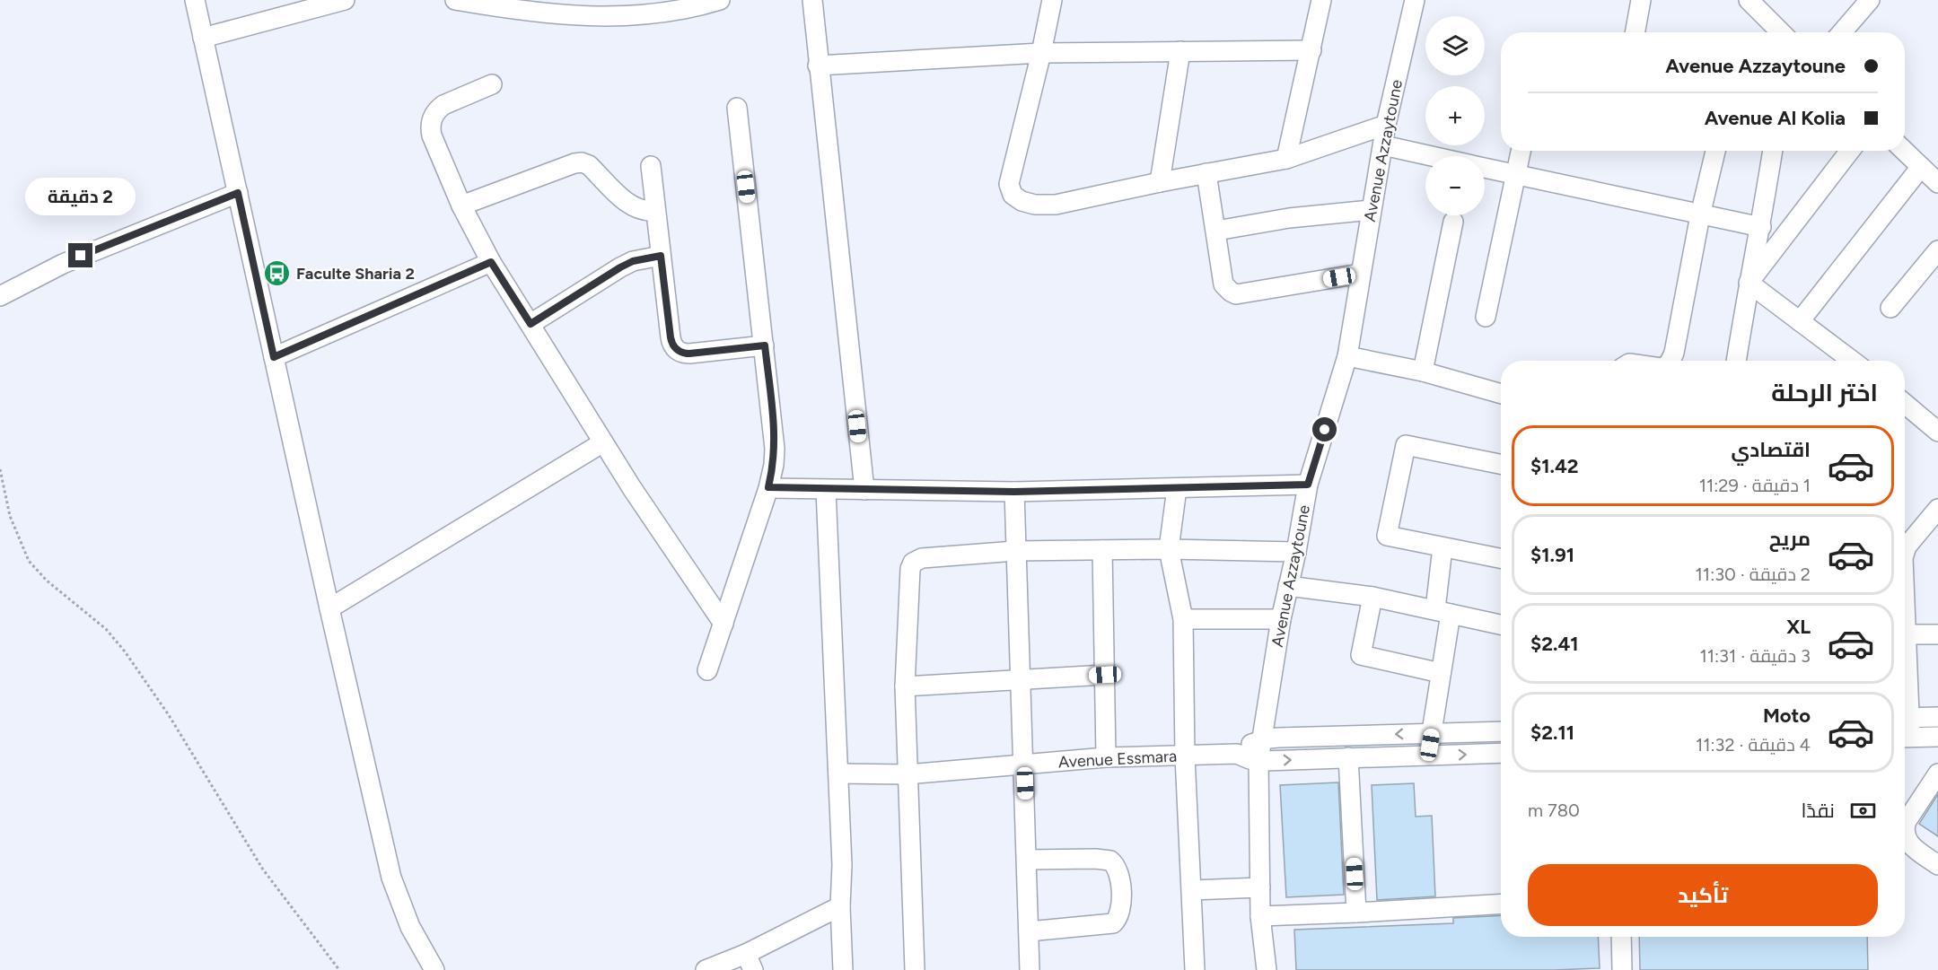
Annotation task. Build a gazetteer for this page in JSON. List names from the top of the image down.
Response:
{
  "streets": {
    "street": ["Avenue Azzaytoune", "Avenue Essmara"]
  },
  "crossings": [
    ["Avenue Azzaytoune", "Avenue Essmara"]
  ],
  "places": {
    "bus stop": ["Faculte Sharia 2"]
  },
  "page": {
    "map_buttons": ["+", "−"],
    "banner": ["Avenue Azzaytoune", "Avenue Al Kolia"],
    "bubble": "2 دقيقة",
    "heading": "اختر الرحلة",
    "list": [
      {
        "name": "اقتصادي",
        "note": "1 دقيقة · 11:29",
        "value": "$1.42"
      },
      {
        "name": "مريح",
        "note": "2 دقيقة · 11:30",
        "value": "$1.91"
      },
      {
        "name": "XL",
        "note": "3 دقيقة · 11:31",
        "value": "$2.41"
      },
      {
        "name": "Moto",
        "note": "4 دقيقة · 11:32",
        "value": "$2.11"
      }
    ],
    "pay": ["نقدًا", "780 m"],
    "buttons": "تأكيد"
  }
}
